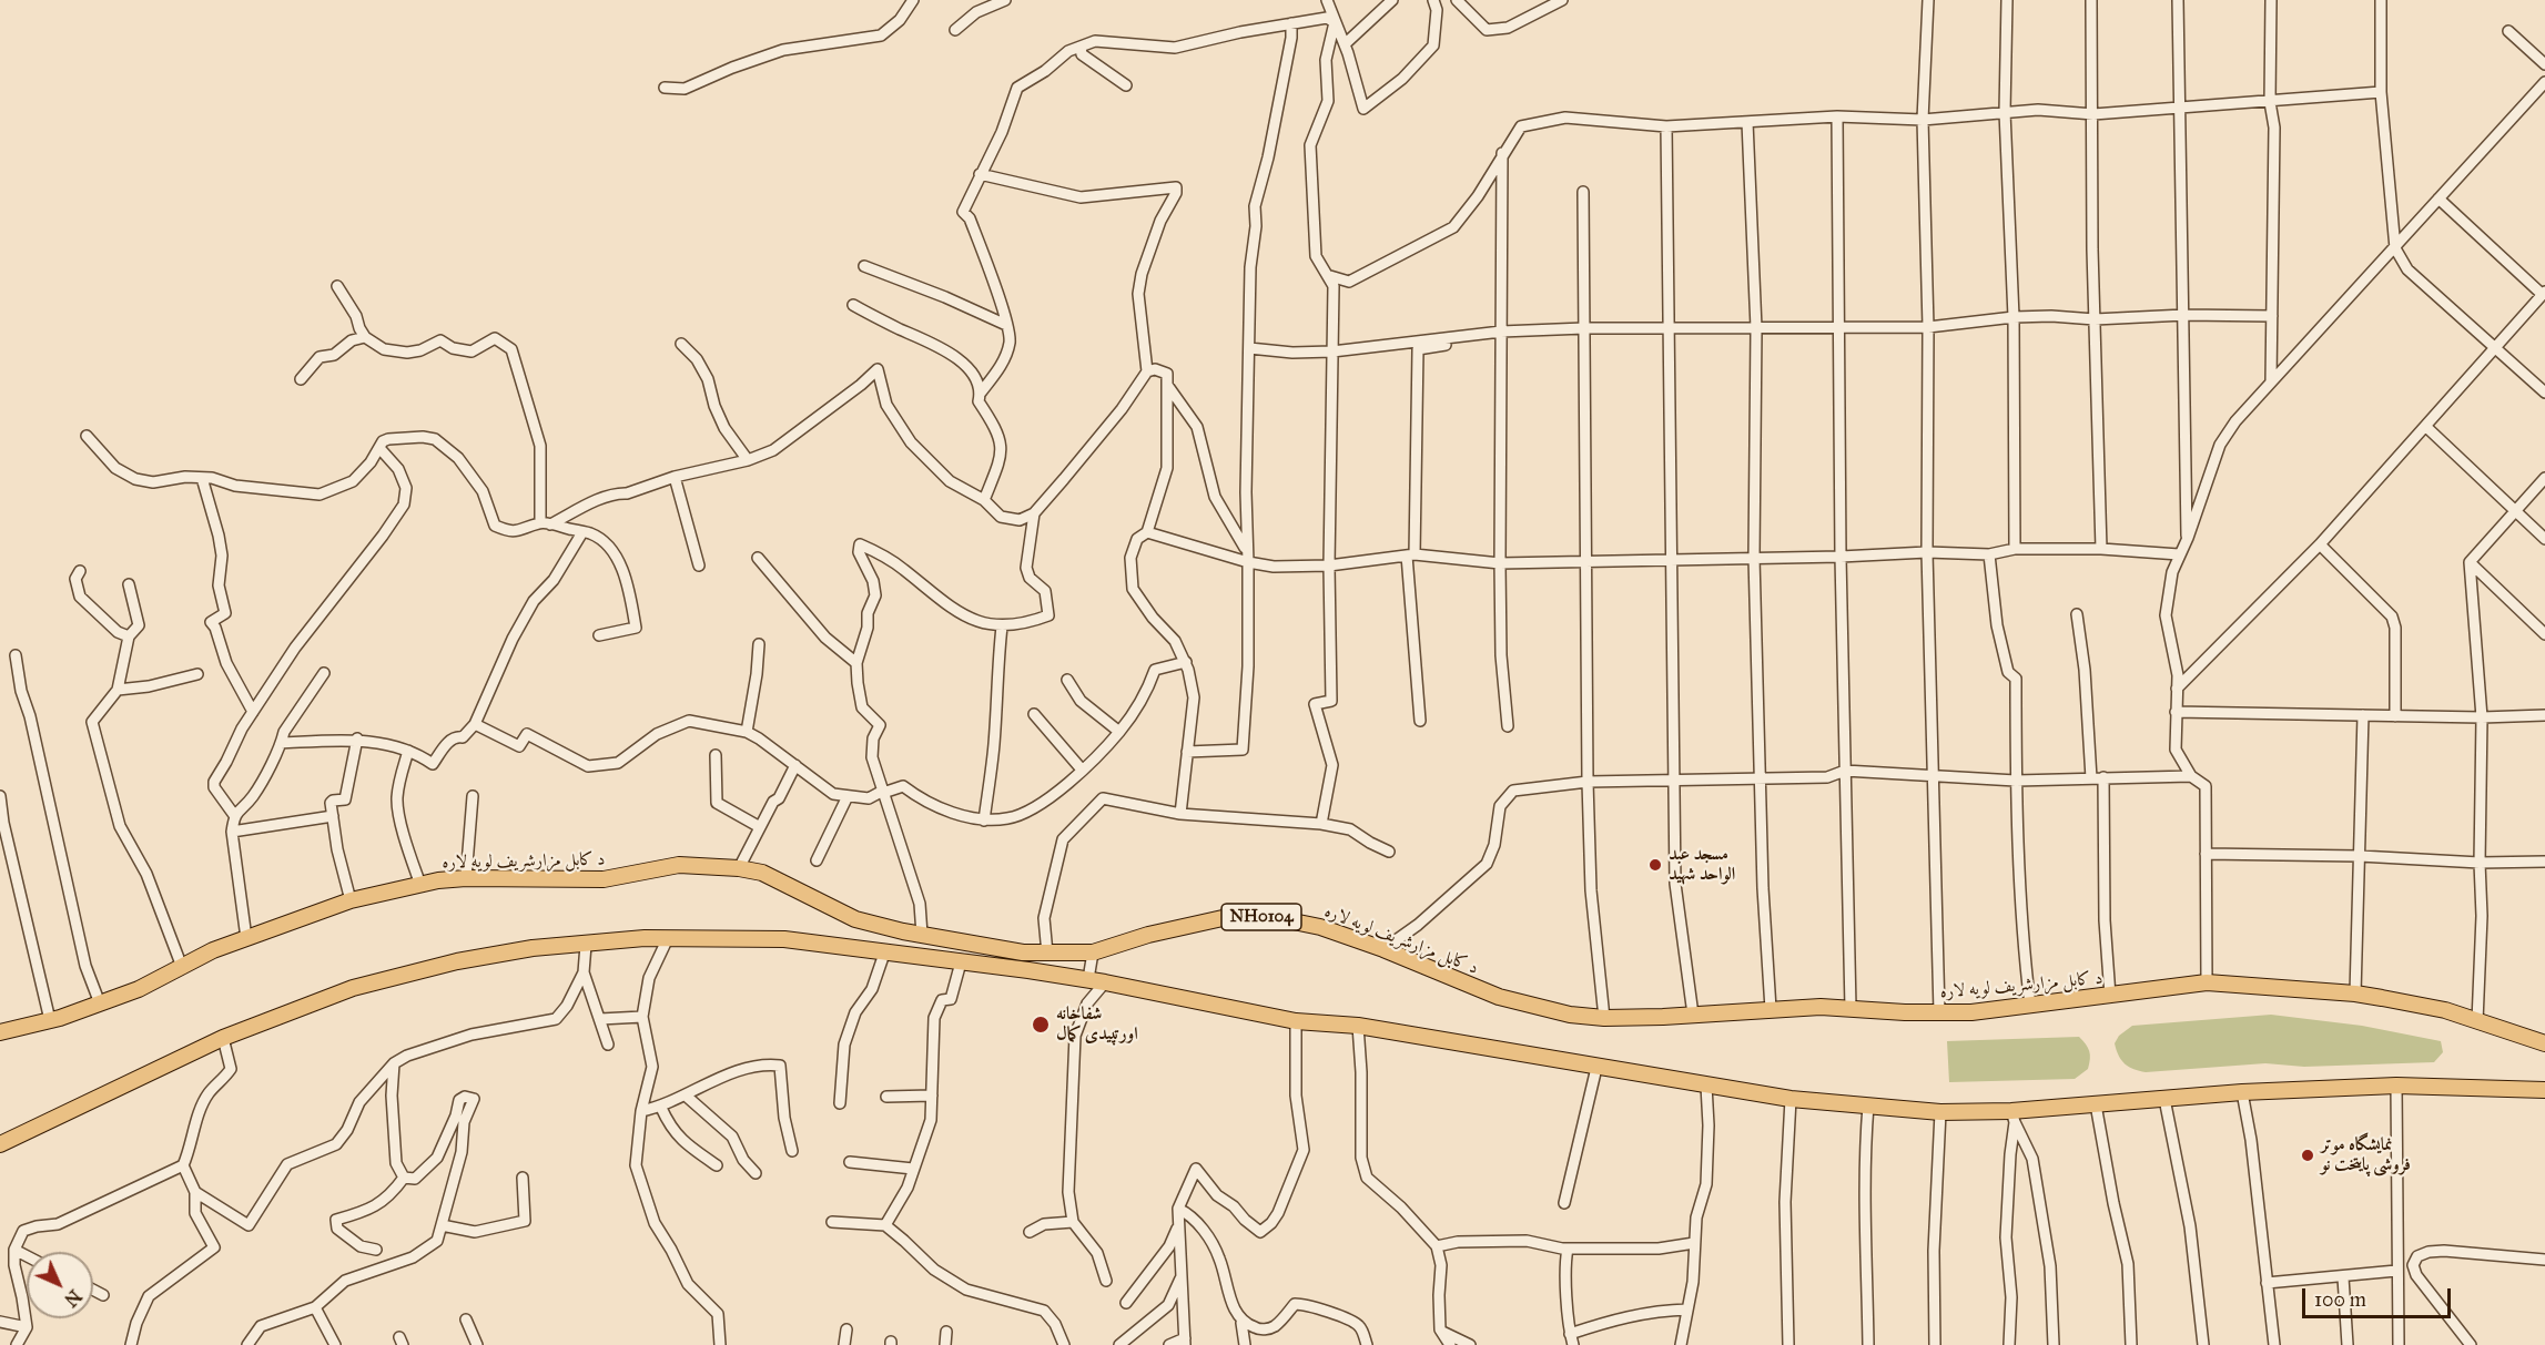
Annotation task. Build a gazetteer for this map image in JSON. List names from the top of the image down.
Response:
{
  "streets": {
    "highway": ["د کابل مزارشریف لویه لاره", "NH0104"]
  },
  "places": ["مسجد عبد الواحد شهید", "شفاخانه اورتپیدی کمال", "نمایشگاه موتر فروشی پایتخت نو"],
  "scale_bar": "100 m",
  "north": "bottom right"
}
